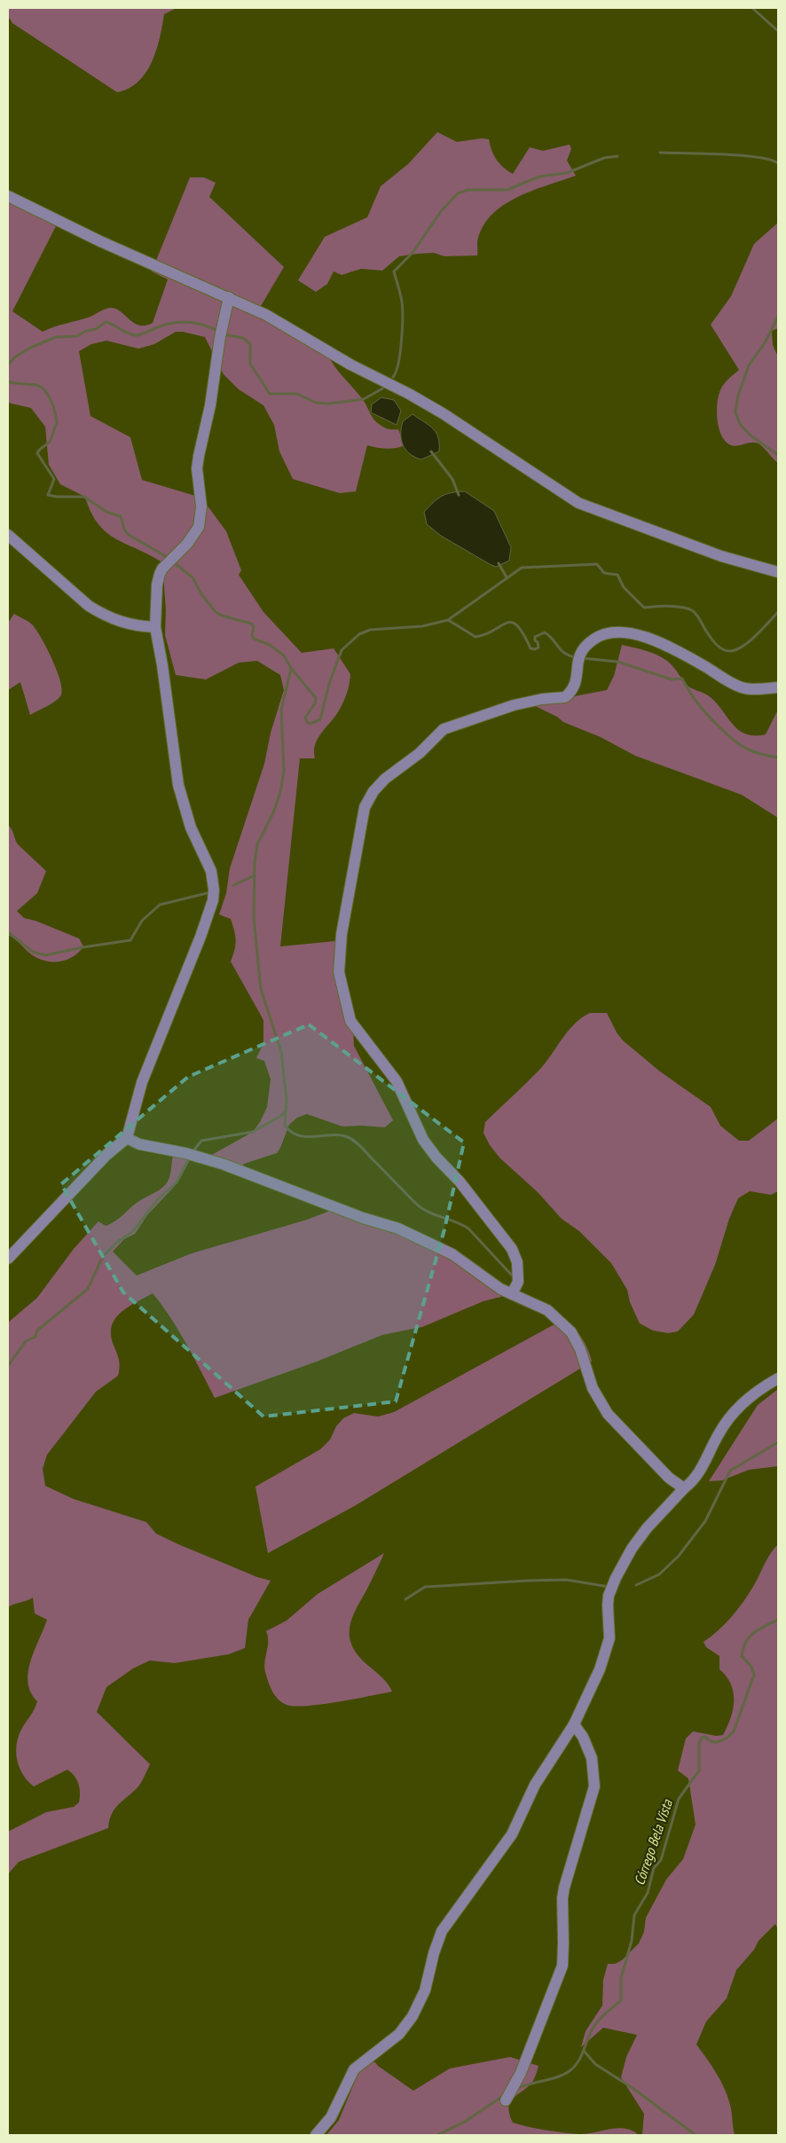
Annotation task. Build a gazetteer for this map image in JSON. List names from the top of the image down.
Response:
{
  "water": ["Córrego Bela Vista"]
}
